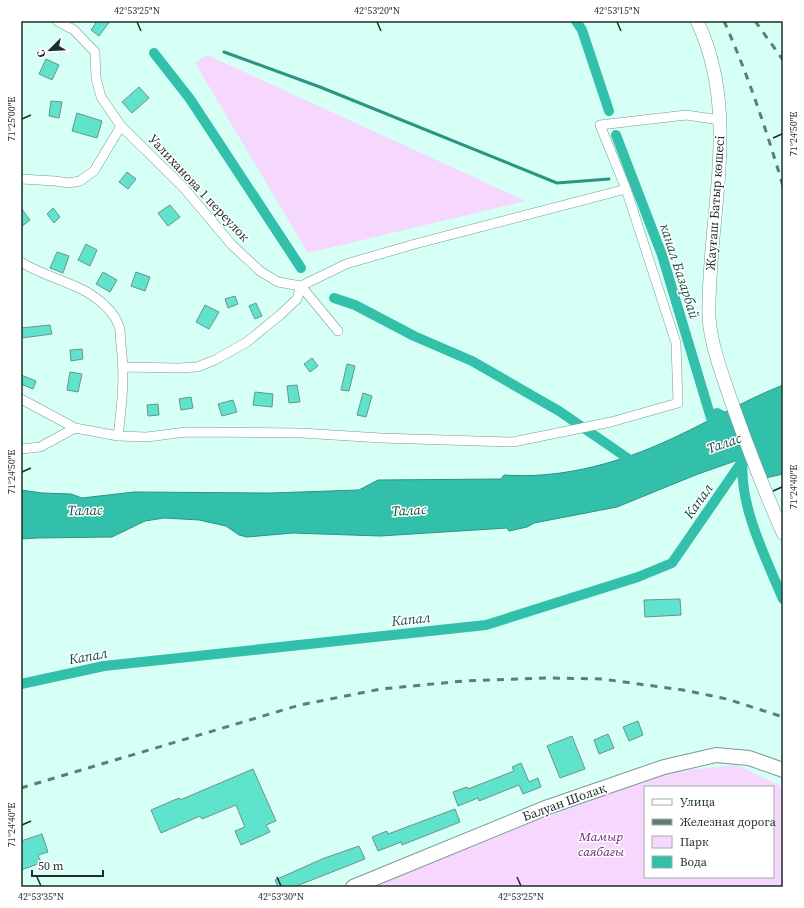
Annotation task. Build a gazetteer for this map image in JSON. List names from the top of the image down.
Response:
{
  "streets": {
    "main road": ["Жауғаш Батыр көшесі", "Балуан Шолақ"],
    "street": ["Уалиханова 1 переулок"]
  },
  "water": ["канал Базарбай", "Талас", "Капал"],
  "parks": ["Мамыр саябағы"],
  "legend": [
    "Улица",
    "Железная дорога",
    "Парк",
    "Вода"
  ],
  "scale_bar": "50 m",
  "north": "bottom left",
  "coordinates": [
    "42°53'25\"N",
    "42°53'20\"N",
    "42°53'15\"N",
    "71°25'00\"E",
    "71°24'50\"E",
    "71°24'40\"E",
    "42°53'35\"N",
    "42°53'30\"N"
  ]
}
